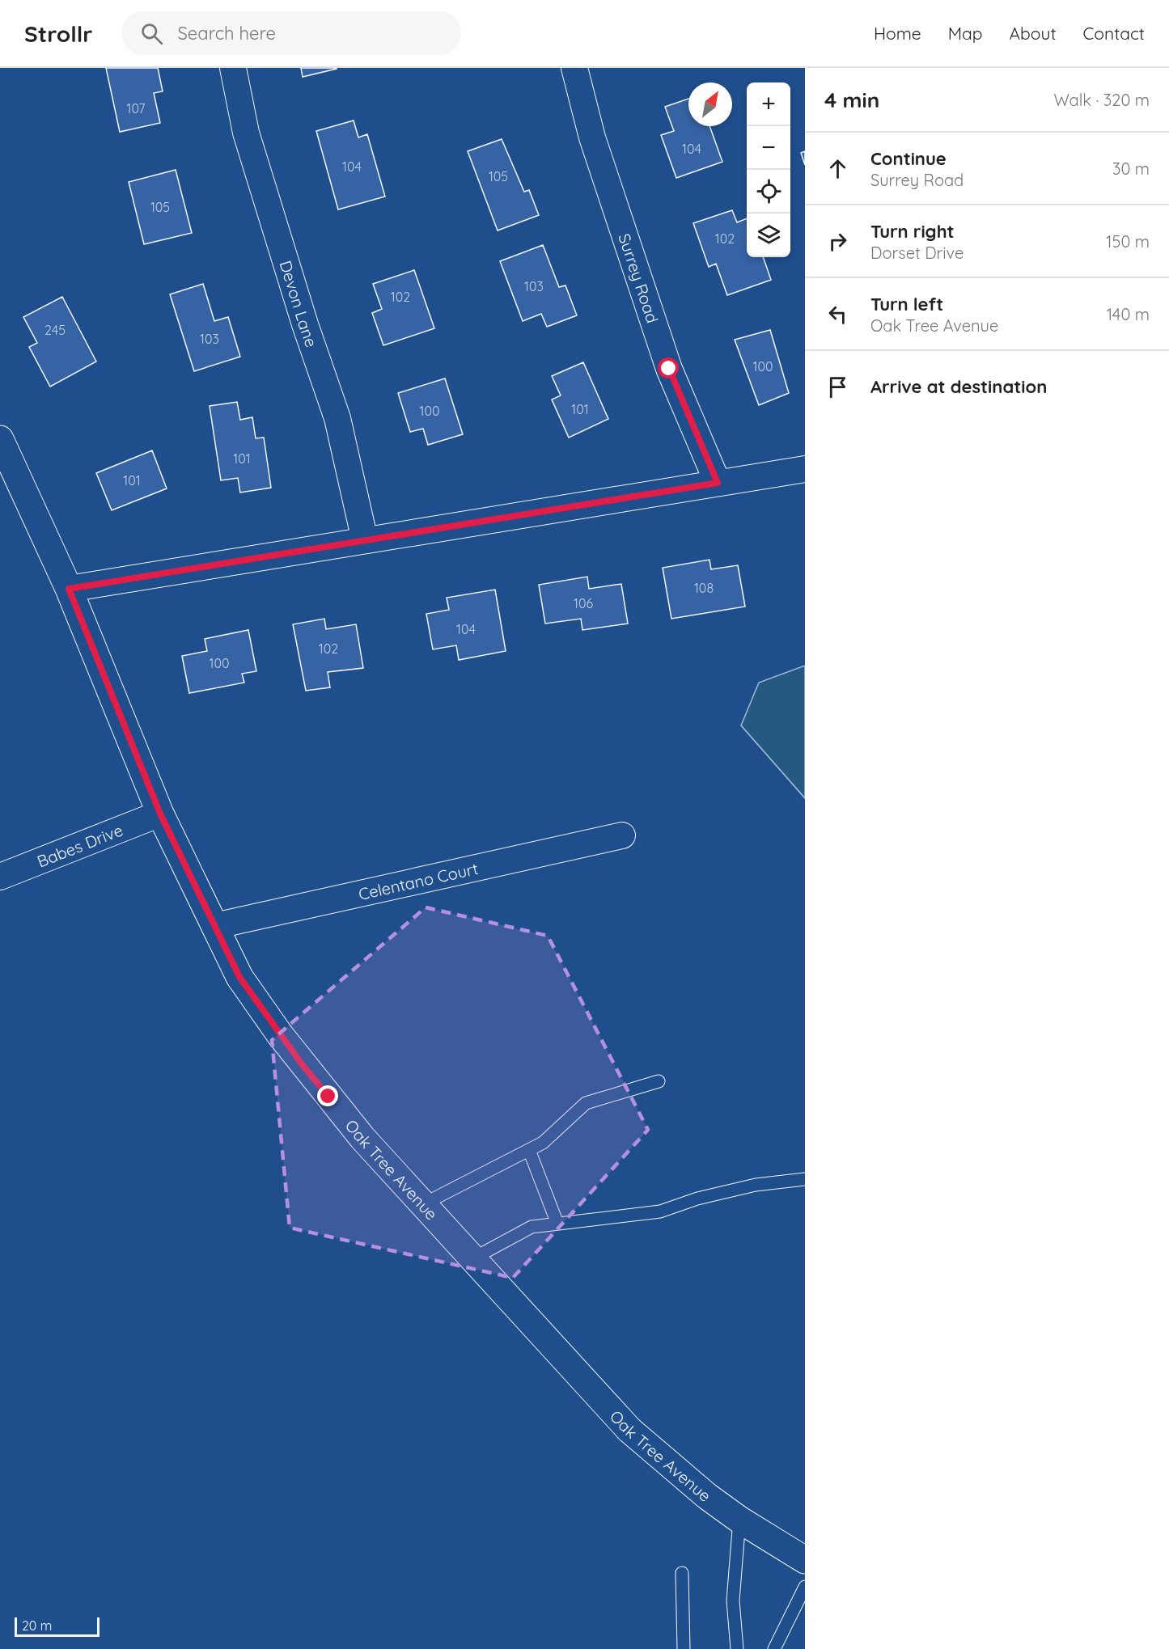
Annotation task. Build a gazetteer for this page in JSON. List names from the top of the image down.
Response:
{
  "streets": {
    "street": [
      "Surrey Road",
      "Devon Lane",
      "Babes Drive",
      "Celentano Court",
      "Oak Tree Avenue"
    ]
  },
  "crossings": [
    ["Babes Drive", "Oak Tree Avenue"],
    ["Celentano Court", "Oak Tree Avenue"]
  ],
  "house_numbers": [
    "107",
    "104",
    "104",
    "105",
    "105",
    "102",
    "103",
    "102",
    "245",
    "103",
    "100",
    "101",
    "100",
    "101",
    "101",
    "108",
    "106",
    "104",
    "102",
    "100"
  ],
  "scale_bar": "20 m",
  "north": "top right",
  "page": {
    "header": "Strollr",
    "search": "Search here",
    "nav": [
      "Home",
      "Map",
      "About",
      "Contact"
    ],
    "heading": ["4 min", "Walk · 320 m"],
    "map_buttons": ["+", "−"],
    "list": [
      ["Continue", "Surrey Road", "30 m"],
      ["Turn right", "Dorset Drive", "150 m"],
      ["Turn left", "Oak Tree Avenue", "140 m"],
      "Arrive at destination"
    ],
    "scale": "20 m"
  }
}
